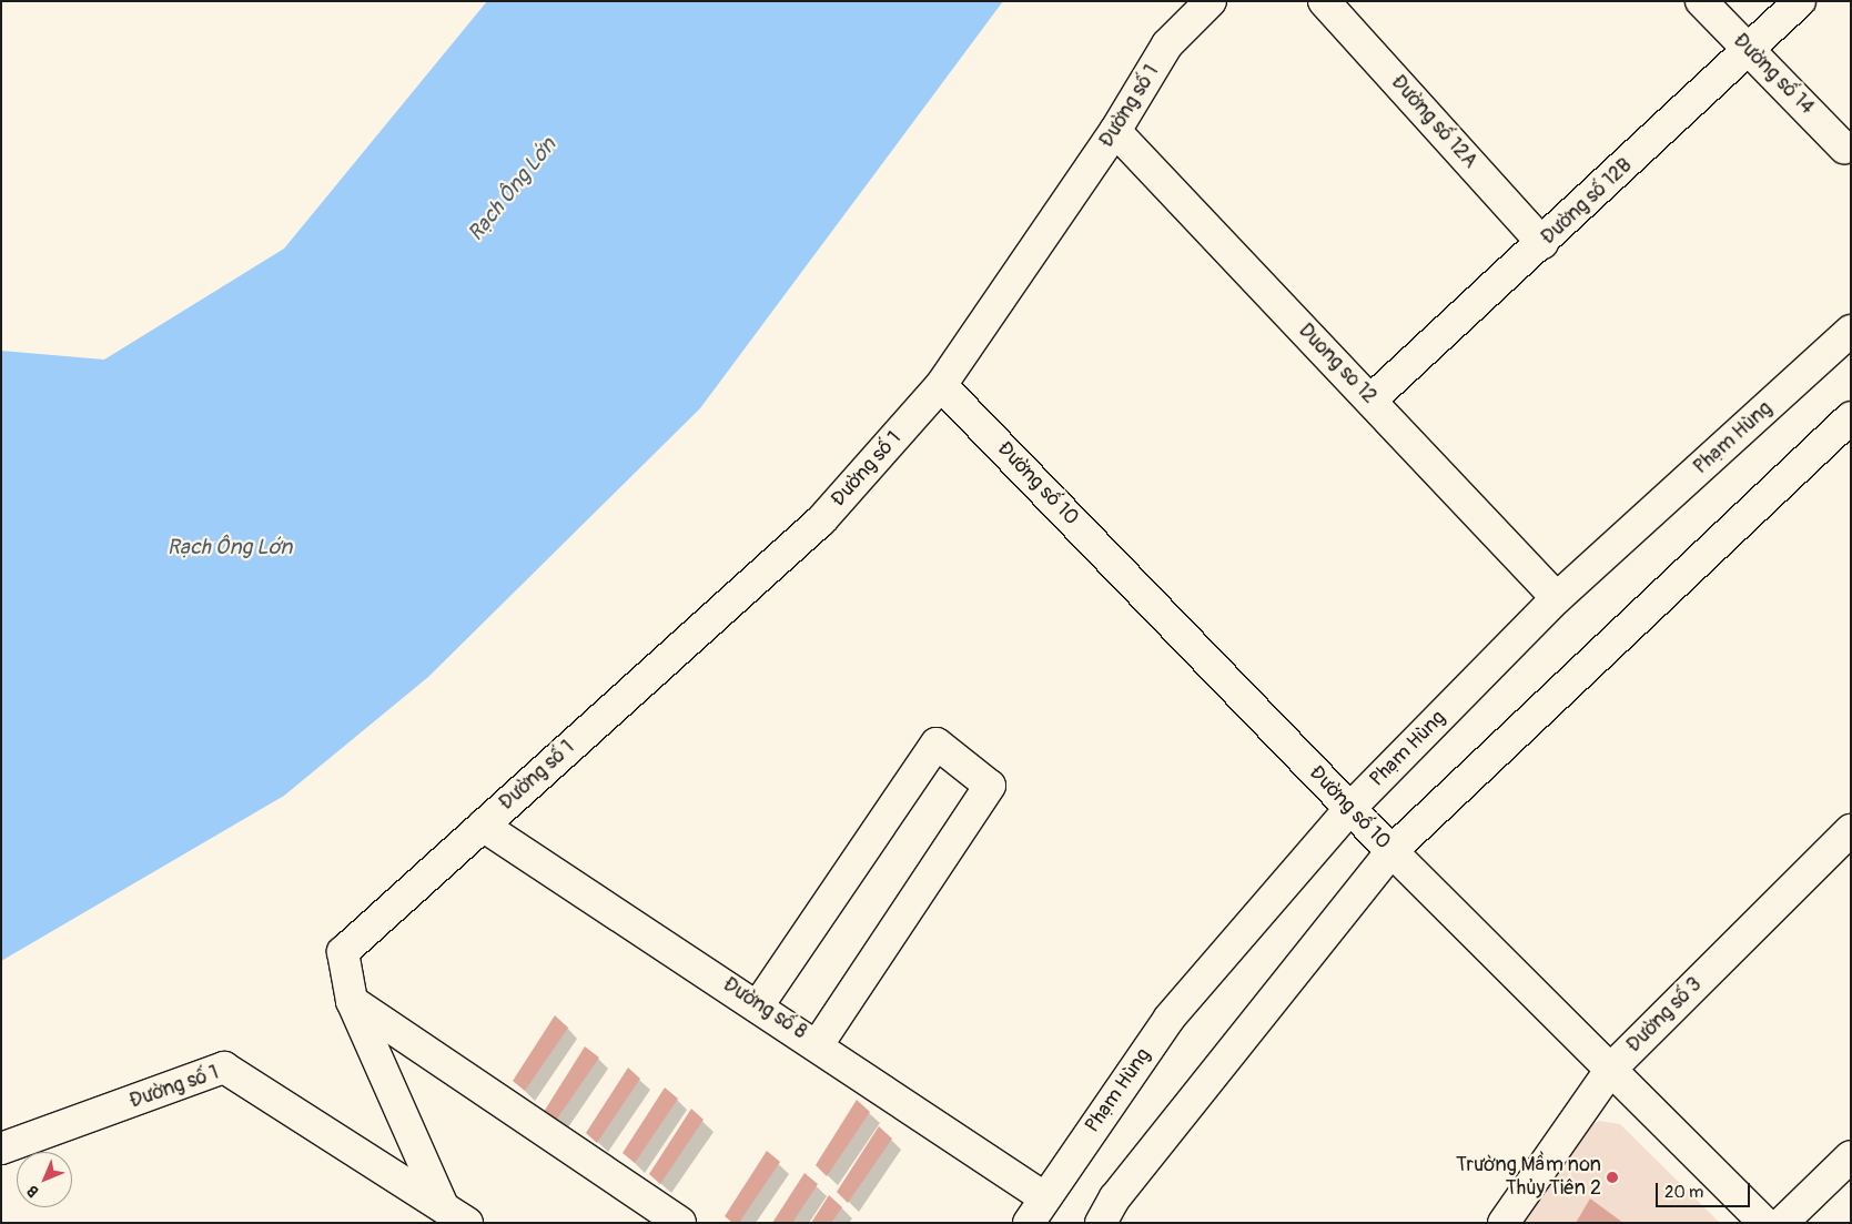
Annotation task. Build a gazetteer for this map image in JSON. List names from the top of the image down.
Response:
{
  "streets": {
    "street": [
      "Đường số 14",
      "Đường số 1",
      "Đường số 12A",
      "Đường số 12B",
      "Duong so 12",
      "Phạm Hùng",
      "Đường số 10",
      "Đường số 8",
      "Đường số 3"
    ]
  },
  "crossings": [
    ["Đường số 14", "Đường số 12B"],
    ["Đường số 1", "Duong so 12"],
    ["Đường số 1", "Đường số 10"],
    ["Đường số 1", "Đường số 8"],
    ["Đường số 12A", "Đường số 12B"],
    ["Đường số 12B", "Duong so 12"],
    ["Duong so 12", "Phạm Hùng"],
    ["Phạm Hùng", "Đường số 10"],
    ["Phạm Hùng", "Đường số 8"],
    ["Đường số 10", "Đường số 3"]
  ],
  "water": ["Rạch Ông Lớn"],
  "places": ["Trường Mầm non Thủy Tiên 2"],
  "scale_bar": "20 m",
  "north": "bottom left"
}
